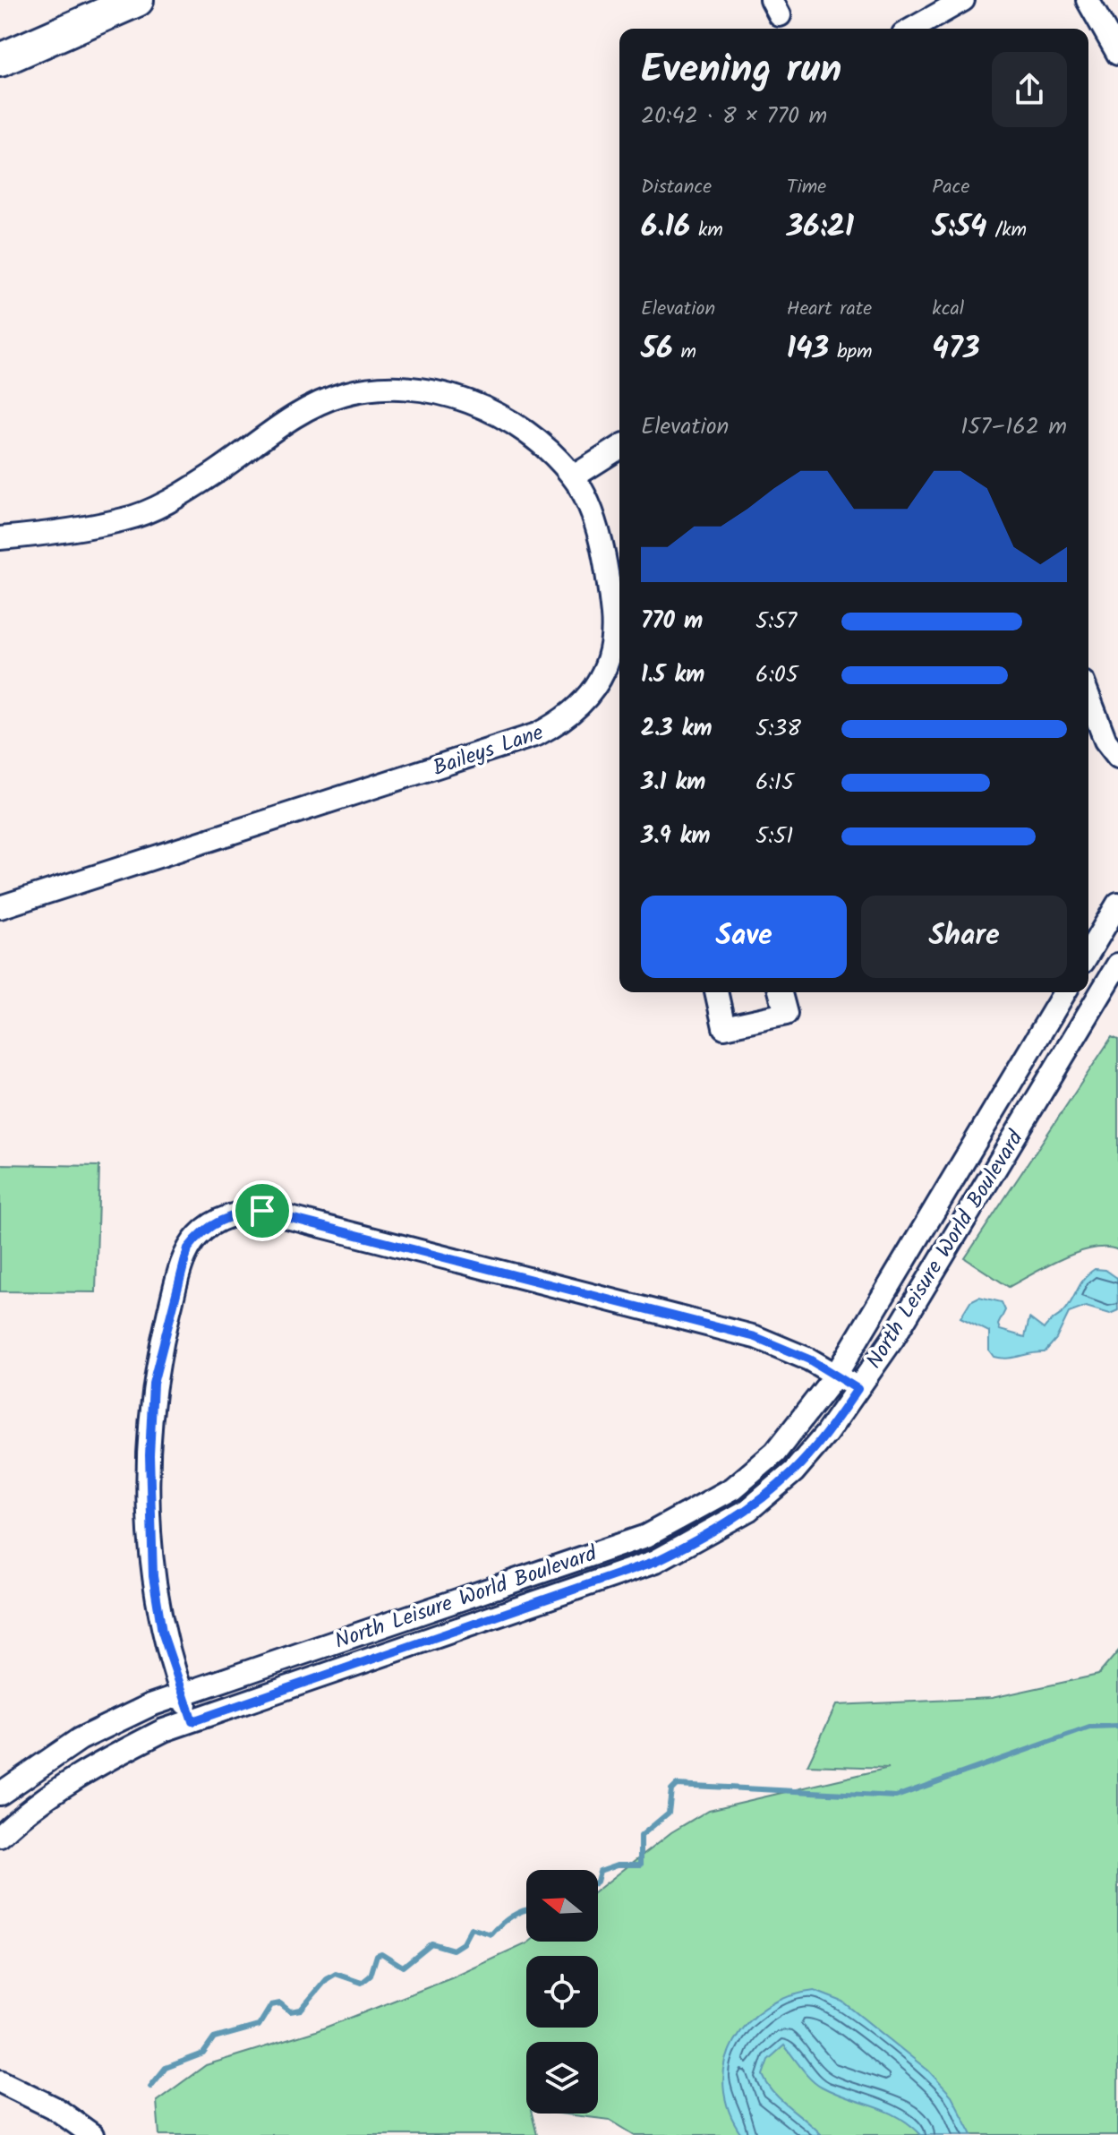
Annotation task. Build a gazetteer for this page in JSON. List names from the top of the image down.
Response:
{
  "streets": {
    "street": ["Baileys Lane", "North Leisure World Boulevard"]
  },
  "north": "left",
  "page": {
    "heading": ["Evening run", "20:42 · 8 × 770 m"],
    "stats": [
      ["Distance", "6.16 km"],
      ["Time", "36:21"],
      ["Pace", "5:54 /km"],
      ["Elevation", "56 m"],
      ["Heart rate", "143 bpm"],
      ["kcal", "473"]
    ],
    "chart": ["Elevation", "157–162 m"],
    "list": [
      {
        "name": "770 m",
        "note": "5:57"
      },
      {
        "name": "1.5 km",
        "note": "6:05"
      },
      {
        "name": "2.3 km",
        "note": "5:38"
      },
      {
        "name": "3.1 km",
        "note": "6:15"
      },
      {
        "name": "3.9 km",
        "note": "5:51"
      }
    ],
    "buttons": ["Save", "Share"]
  }
}
